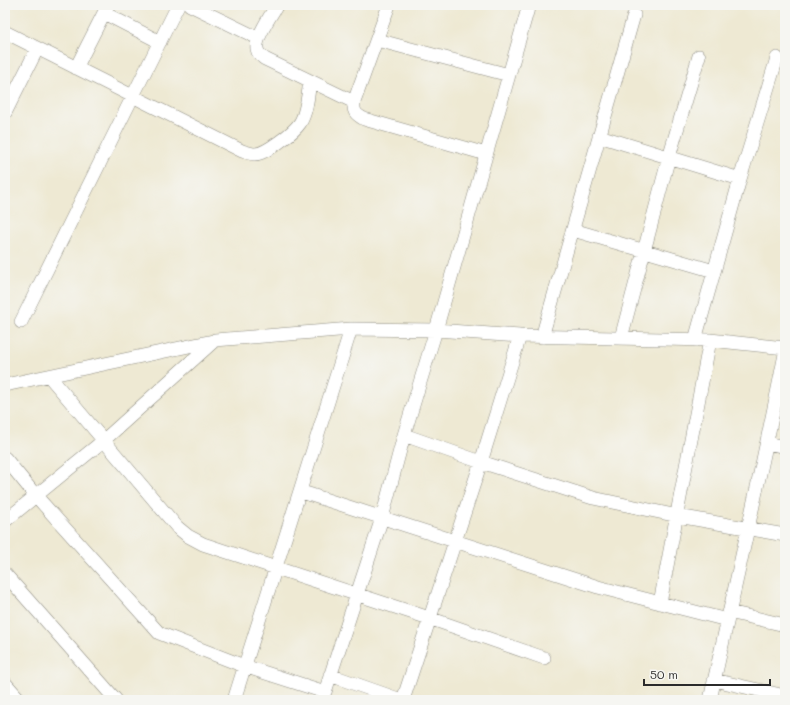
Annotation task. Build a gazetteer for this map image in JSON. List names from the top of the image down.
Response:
{
  "scale_bar": "50 m"
}
